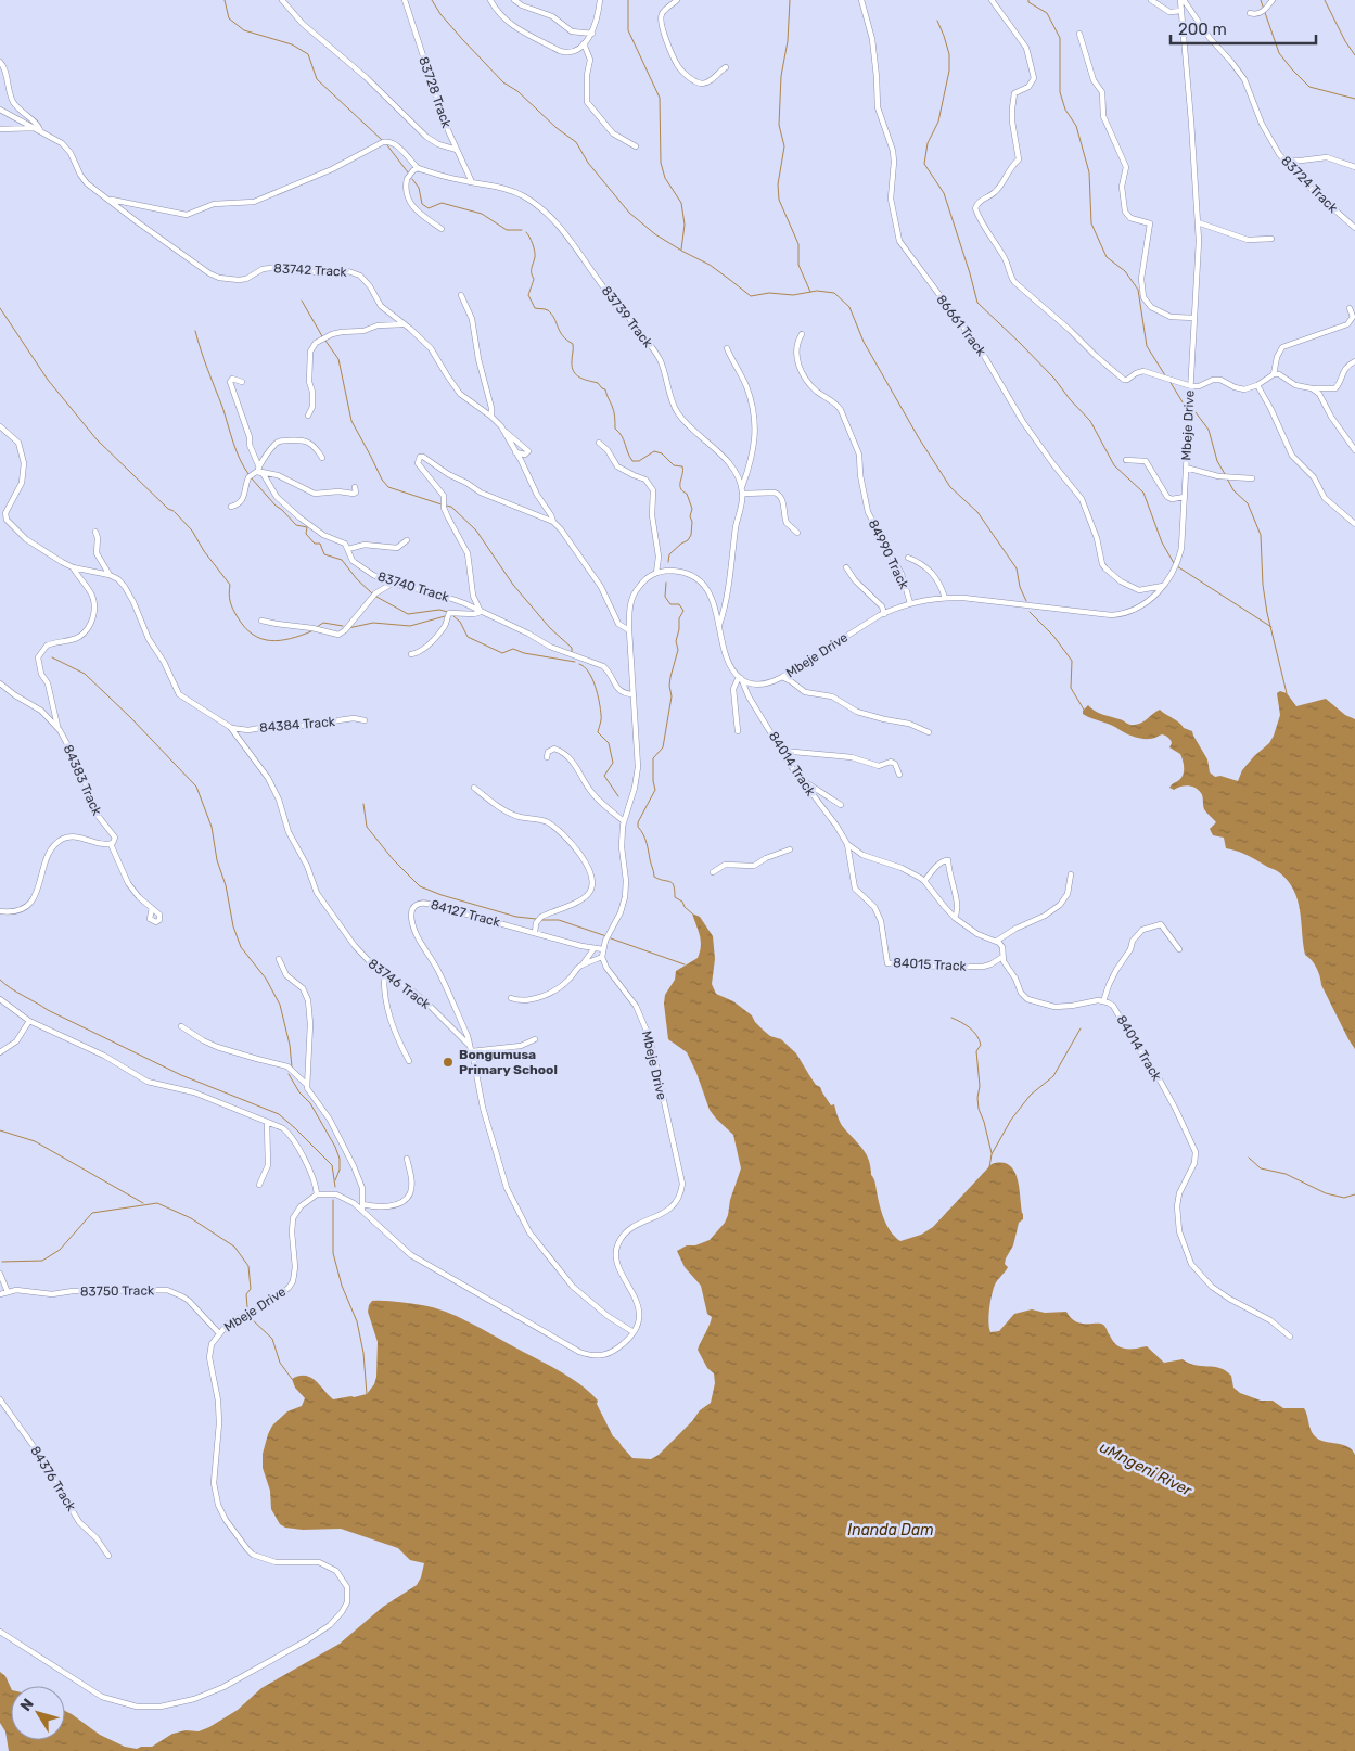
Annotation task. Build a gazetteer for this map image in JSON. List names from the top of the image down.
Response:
{
  "streets": {
    "street": [
      "83728 Track",
      "83724 Track",
      "83742 Track",
      "83739 Track",
      "86661 Track",
      "Mbeje Drive",
      "84990 Track",
      "83740 Track",
      "84384 Track",
      "84014 Track",
      "84383 Track",
      "84127 Track",
      "84015 Track",
      "83746 Track",
      "83750 Track",
      "84376 Track"
    ]
  },
  "crossings": [
    ["83728 Track", "83739 Track"],
    ["83724 Track", "Mbeje Drive"],
    ["86661 Track", "Mbeje Drive"],
    ["Mbeje Drive", "84990 Track"],
    ["Mbeje Drive", "84014 Track"],
    ["Mbeje Drive", "83750 Track"],
    ["84384 Track", "83746 Track"],
    ["84014 Track", "84015 Track"],
    ["84127 Track", "83746 Track"]
  ],
  "water": ["uMngeni River", "Inanda Dam"],
  "places": ["Bongumusa Primary School"],
  "scale_bar": "200 m",
  "north": "top left"
}
